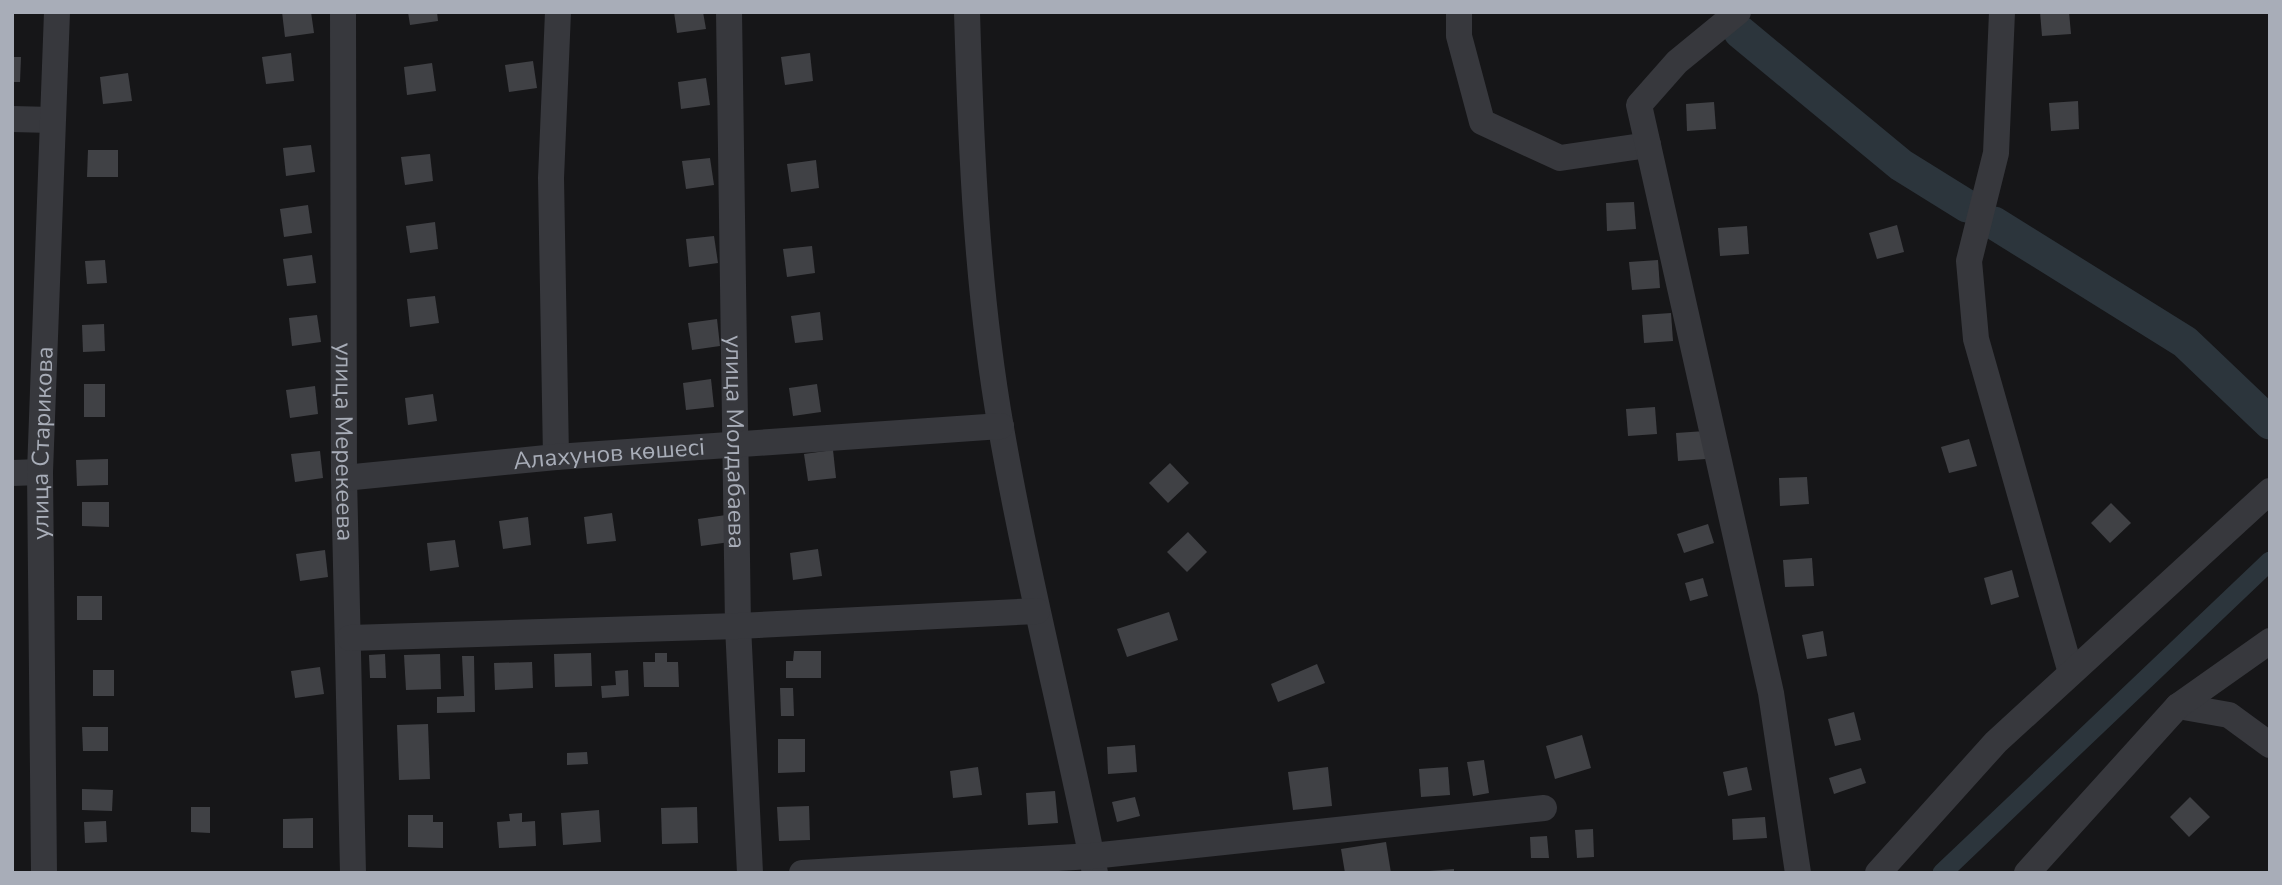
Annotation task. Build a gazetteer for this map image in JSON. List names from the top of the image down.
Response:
{
  "streets": {
    "street": [
      "улица Старикова",
      "улица Мерекеева",
      "улица Молдабаева",
      "Алахунов көшесі"
    ]
  },
  "crossings": [
    ["улица Мерекеева", "Алахунов көшесі"],
    ["улица Молдабаева", "Алахунов көшесі"]
  ]
}
